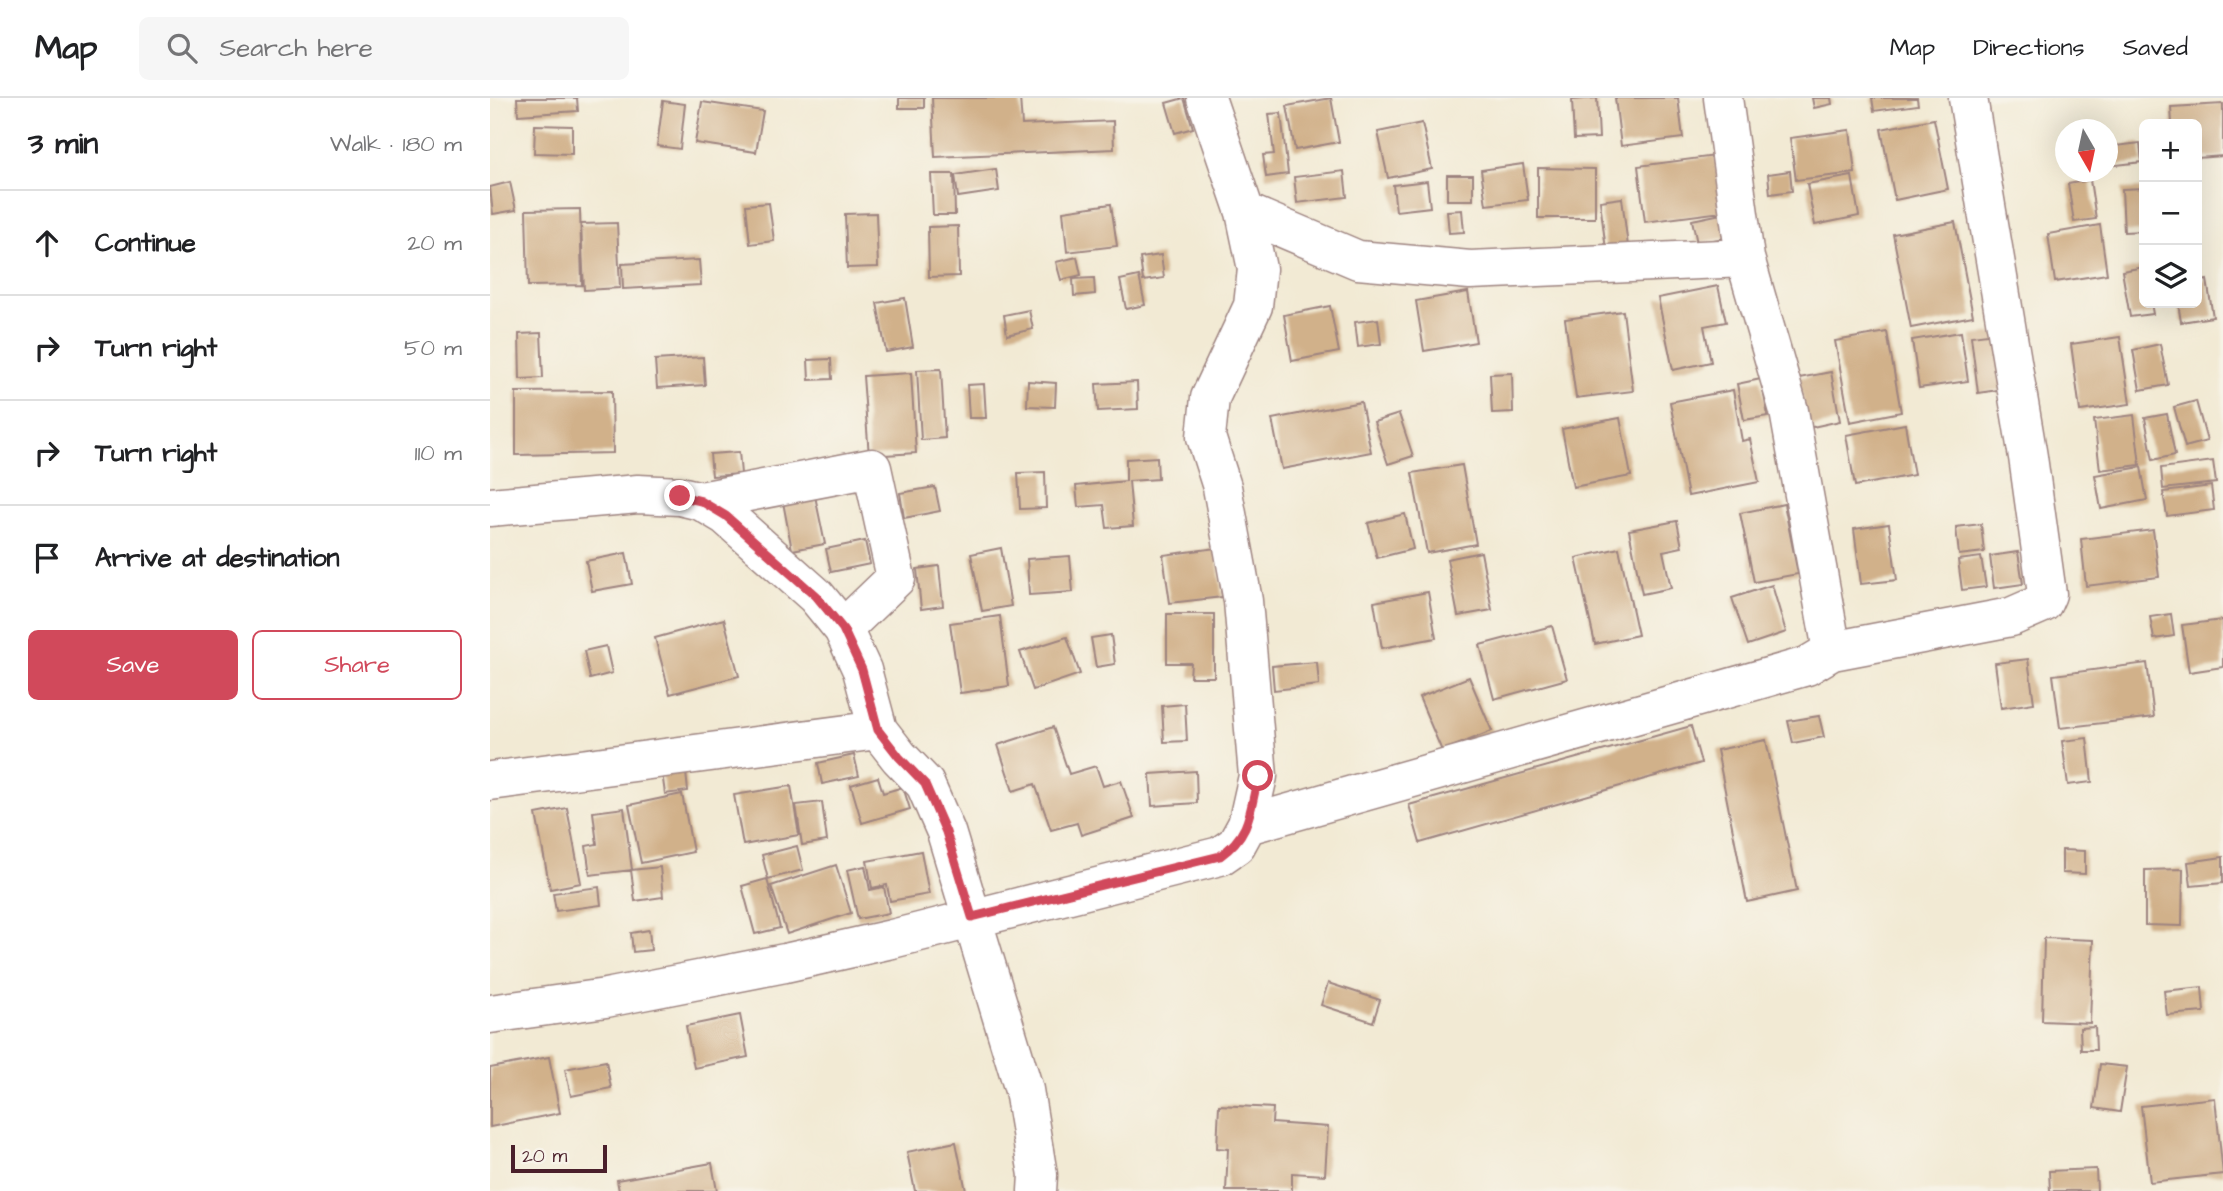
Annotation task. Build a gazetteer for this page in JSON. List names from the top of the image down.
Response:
{
  "scale_bar": "20 m",
  "north": "bottom",
  "page": {
    "header": "Map",
    "search": "Search here",
    "nav": ["Map", "Directions", "Saved"],
    "heading": ["3 min", "Walk · 180 m"],
    "map_buttons": ["+", "−"],
    "list": [
      ["Continue", "20 m"],
      ["Turn right", "50 m"],
      ["Turn right", "110 m"],
      "Arrive at destination"
    ],
    "buttons": ["Save", "Share"],
    "scale": "20 m"
  }
}
